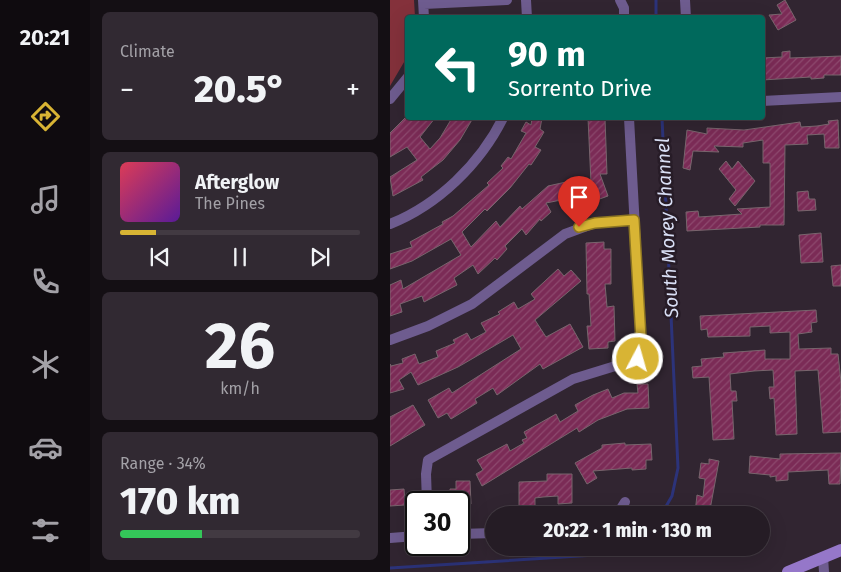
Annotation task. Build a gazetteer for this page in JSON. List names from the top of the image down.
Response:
{
  "water": ["South Morey Channel"],
  "page": {
    "tabs": "20:21",
    "tile": [
      "Climate",
      ["26", "km/h"],
      ["Range · 34%", "170 km"]
    ],
    "turn": ["90 m", "Sorrento Drive"],
    "heat": ["−", "20.5°", "+"],
    "song": ["Afterglow", "The Pines"],
    "limit": "30",
    "trip": "20:22 · 1 min · 130 m"
  }
}
